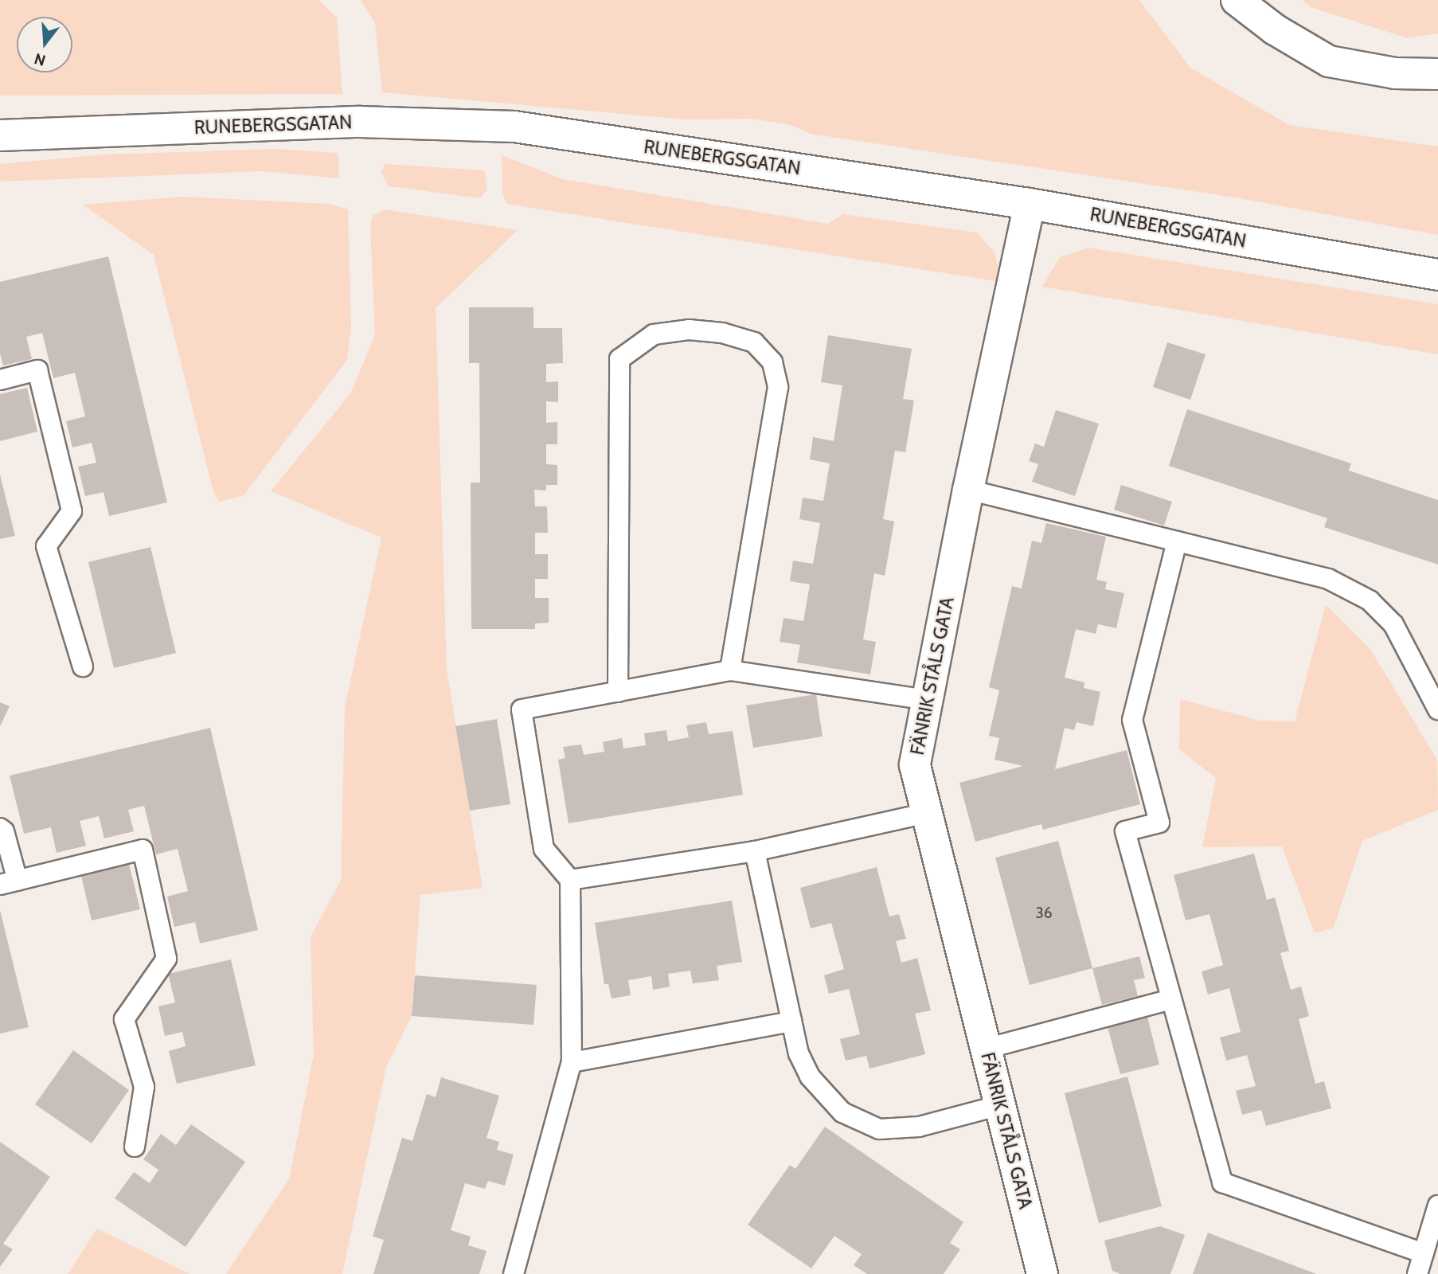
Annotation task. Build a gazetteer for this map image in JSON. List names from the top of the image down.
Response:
{
  "streets": {
    "street": ["RUNEBERGSGATAN", "FÄNRIK STÅLS GATA"]
  },
  "crossings": [
    ["RUNEBERGSGATAN", "FÄNRIK STÅLS GATA"]
  ],
  "house_numbers": ["36"],
  "north": "bottom"
}
